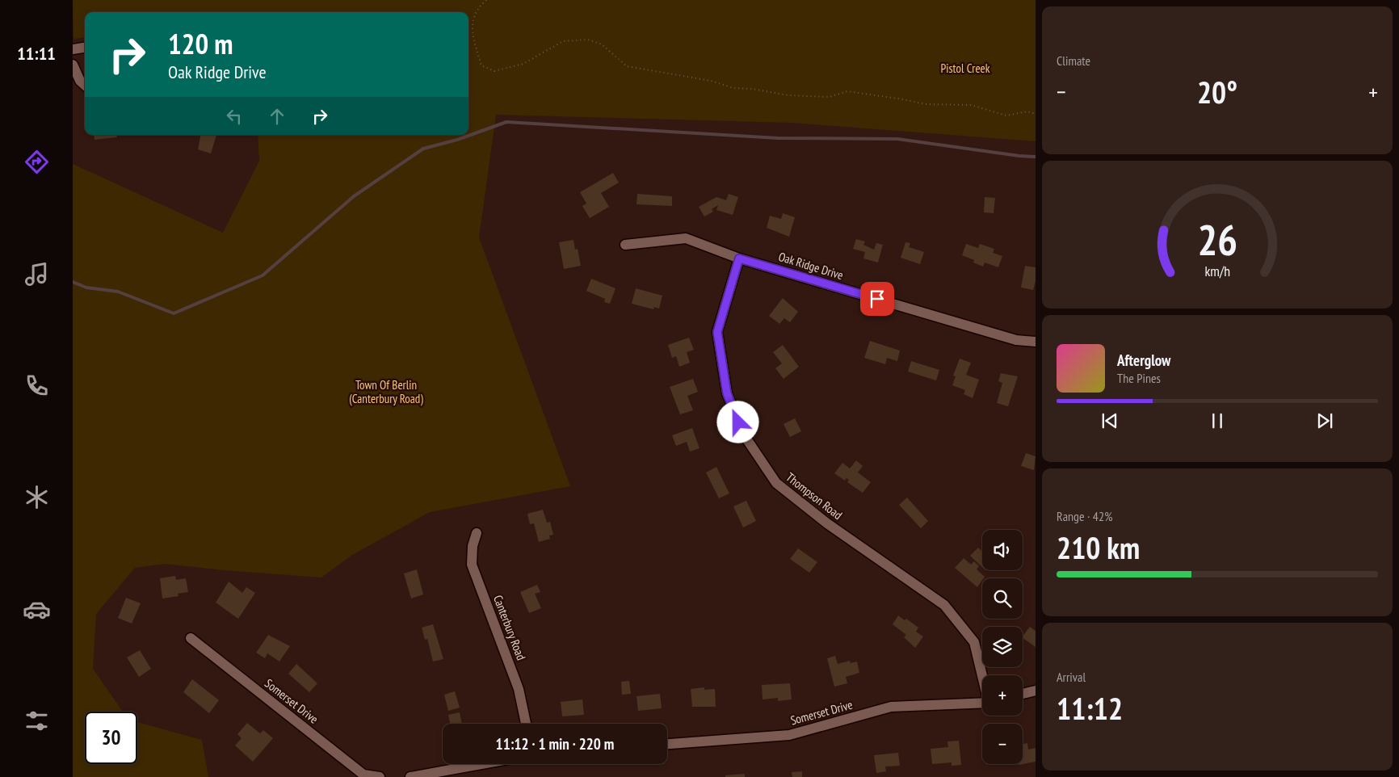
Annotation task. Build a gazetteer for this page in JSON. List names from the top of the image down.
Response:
{
  "streets": {
    "street": [
      "Oak Ridge Drive",
      "Thompson Road",
      "Canterbury Road",
      "Somerset Drive"
    ]
  },
  "crossings": [
    ["Oak Ridge Drive", "Thompson Road"]
  ],
  "parks": ["Pistol Creek", "Town Of Berlin (Canterbury Road)"],
  "page": {
    "tabs": "11:11",
    "tile": [
      "Climate",
      ["Range · 42%", "210 km"],
      ["Arrival", "11:12"]
    ],
    "turn": ["120 m", "Oak Ridge Drive"],
    "heat": ["−", "20°", "+"],
    "song": ["Afterglow", "The Pines"],
    "map_buttons": ["+", "−"],
    "limit": "30",
    "trip": "11:12 · 1 min · 220 m",
    "gauge": ["26", "km/h"]
  }
}
